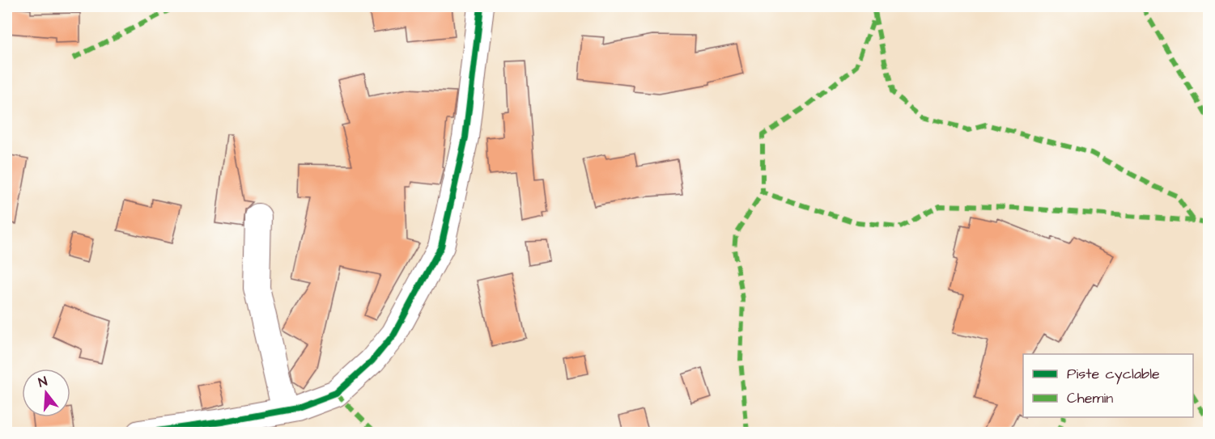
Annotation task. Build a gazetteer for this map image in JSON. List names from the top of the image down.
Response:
{
  "legend": ["Piste cyclable", "Chemin"],
  "north": "top"
}
